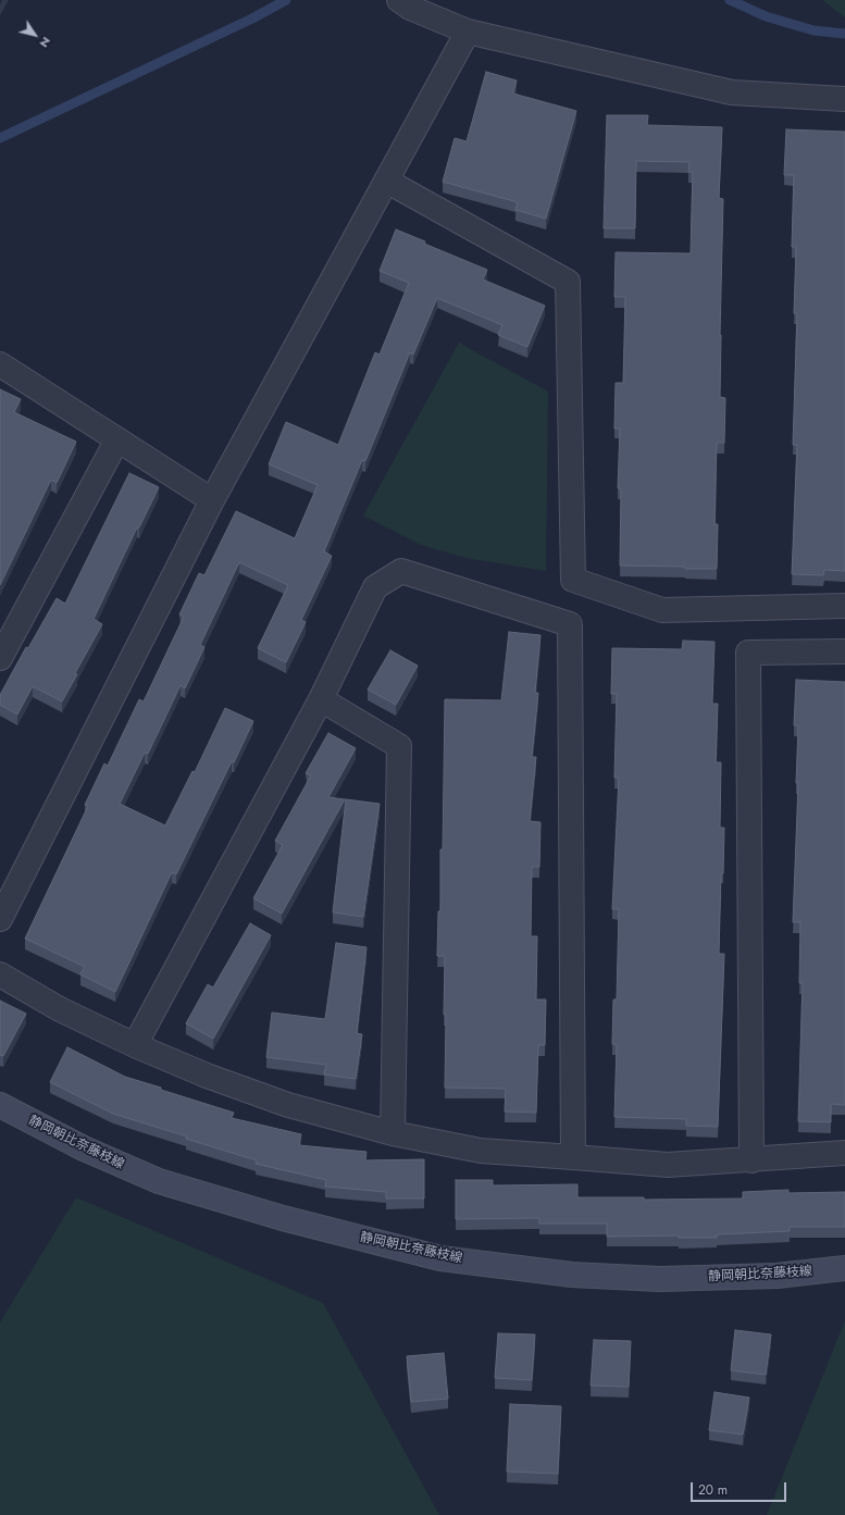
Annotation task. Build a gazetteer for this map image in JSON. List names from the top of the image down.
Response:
{
  "streets": {
    "main road": ["静岡朝比奈藤枝線"]
  },
  "scale_bar": "20 m",
  "north": "bottom right"
}
